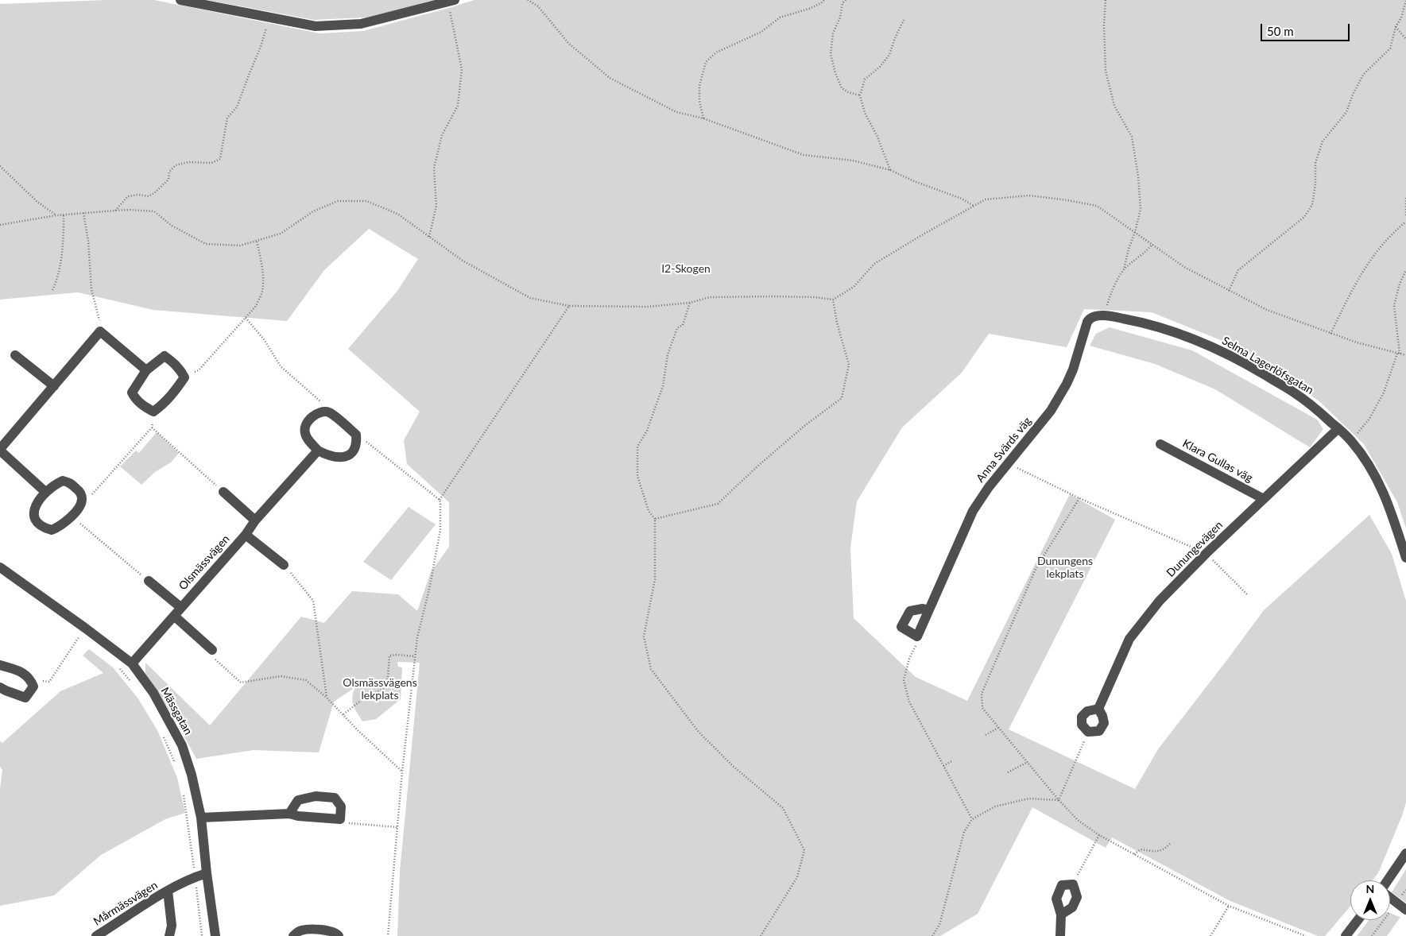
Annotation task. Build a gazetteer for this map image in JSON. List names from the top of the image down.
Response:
{
  "streets": {
    "street": [
      "Selma Lagerlöfsgatan",
      "Anna Svärds väg",
      "Klara Gullas väg",
      "Dunungevägen",
      "Olsmässvägen",
      "Mässgatan",
      "Mårmässvägen"
    ]
  },
  "crossings": [
    ["Selma Lagerlöfsgatan", "Anna Svärds väg"],
    ["Selma Lagerlöfsgatan", "Dunungevägen"],
    ["Klara Gullas väg", "Dunungevägen"],
    ["Olsmässvägen", "Mässgatan"],
    ["Mässgatan", "Mårmässvägen"]
  ],
  "parks": ["I2-Skogen", "Dunungens lekplats", "Olsmässvägens lekplats"],
  "scale_bar": "50 m",
  "north": "top"
}
